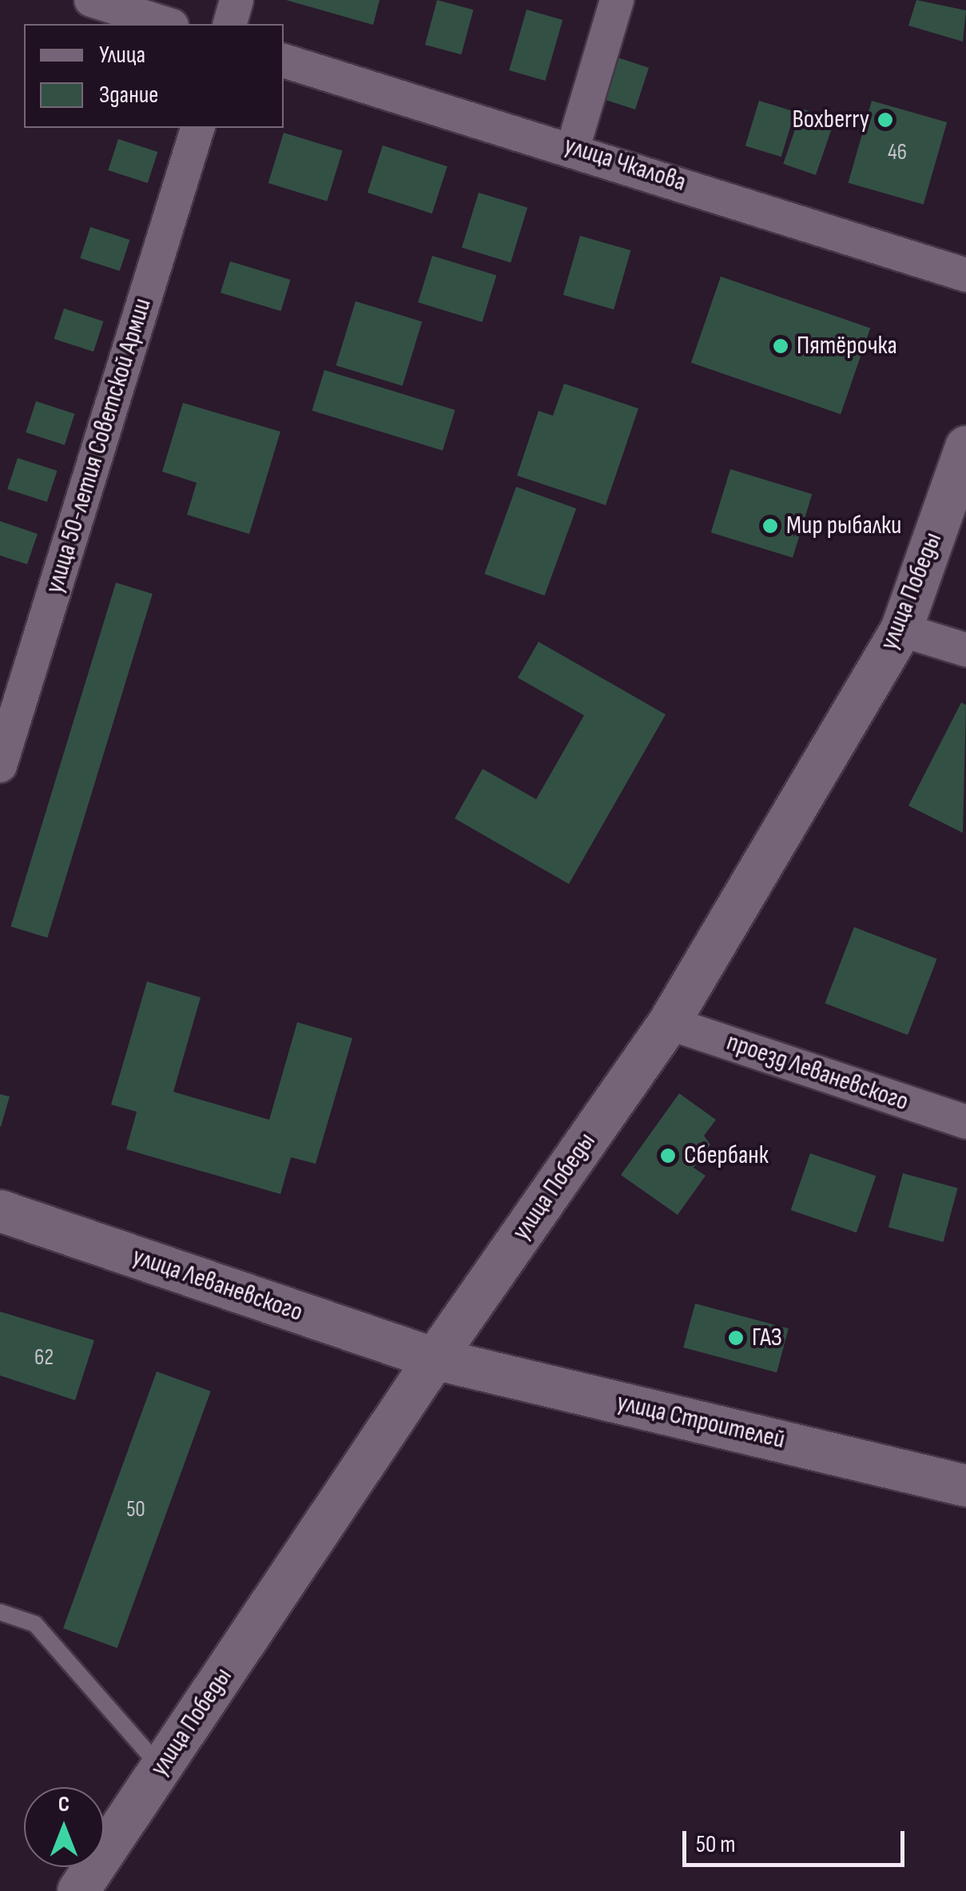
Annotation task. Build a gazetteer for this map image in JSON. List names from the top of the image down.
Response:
{
  "streets": {
    "street": [
      "улица Чкалова",
      "улица 50-летия Советской Армии",
      "улица Победы",
      "проезд Леваневского",
      "улица Леваневского",
      "улица Строителей"
    ]
  },
  "crossings": [
    ["улица Победы", "проезд Леваневского"],
    ["улица Победы", "улица Леваневского"],
    ["улица Победы", "улица Строителей"],
    ["улица Леваневского", "улица Строителей"]
  ],
  "places": [
    "Boxberry",
    "Пятёрочка",
    "Мир рыбалки",
    "Сбербанк",
    "ГАЗ"
  ],
  "house_numbers": ["46", "62", "50"],
  "legend": ["Улица", "Здание"],
  "scale_bar": "50 m",
  "north": "top"
}
